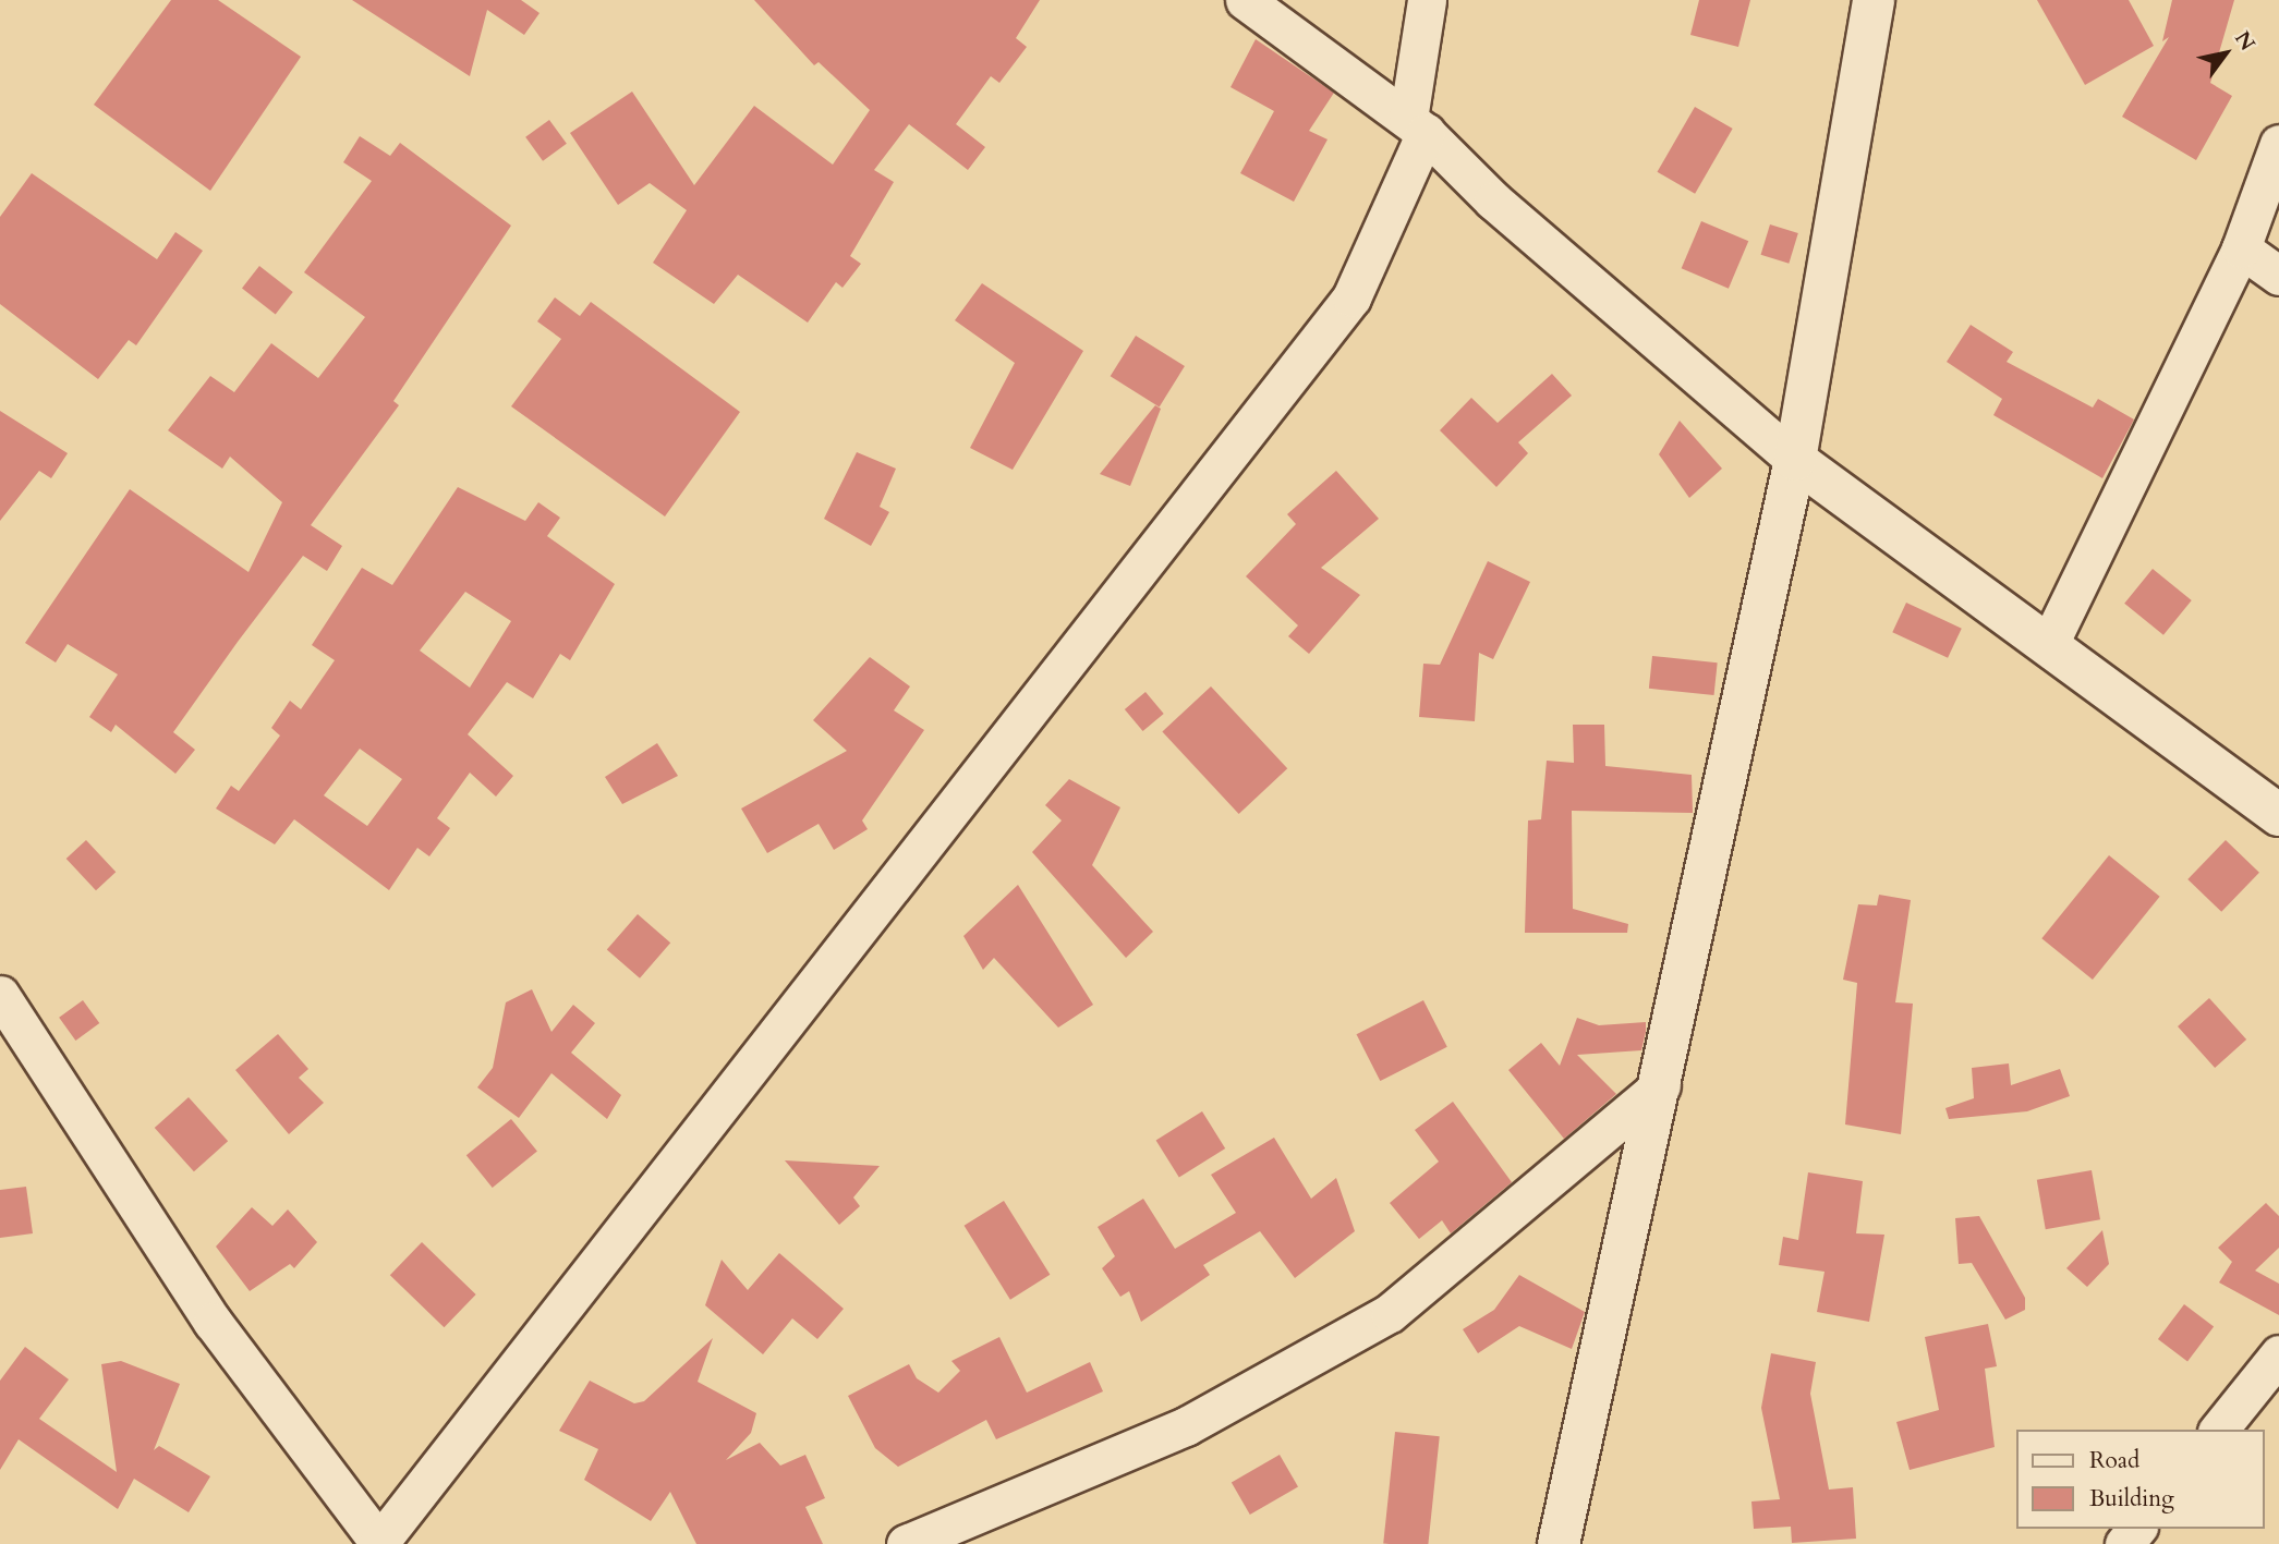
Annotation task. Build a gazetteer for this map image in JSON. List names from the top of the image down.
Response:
{
  "legend": ["Road", "Building"],
  "north": "top right"
}
